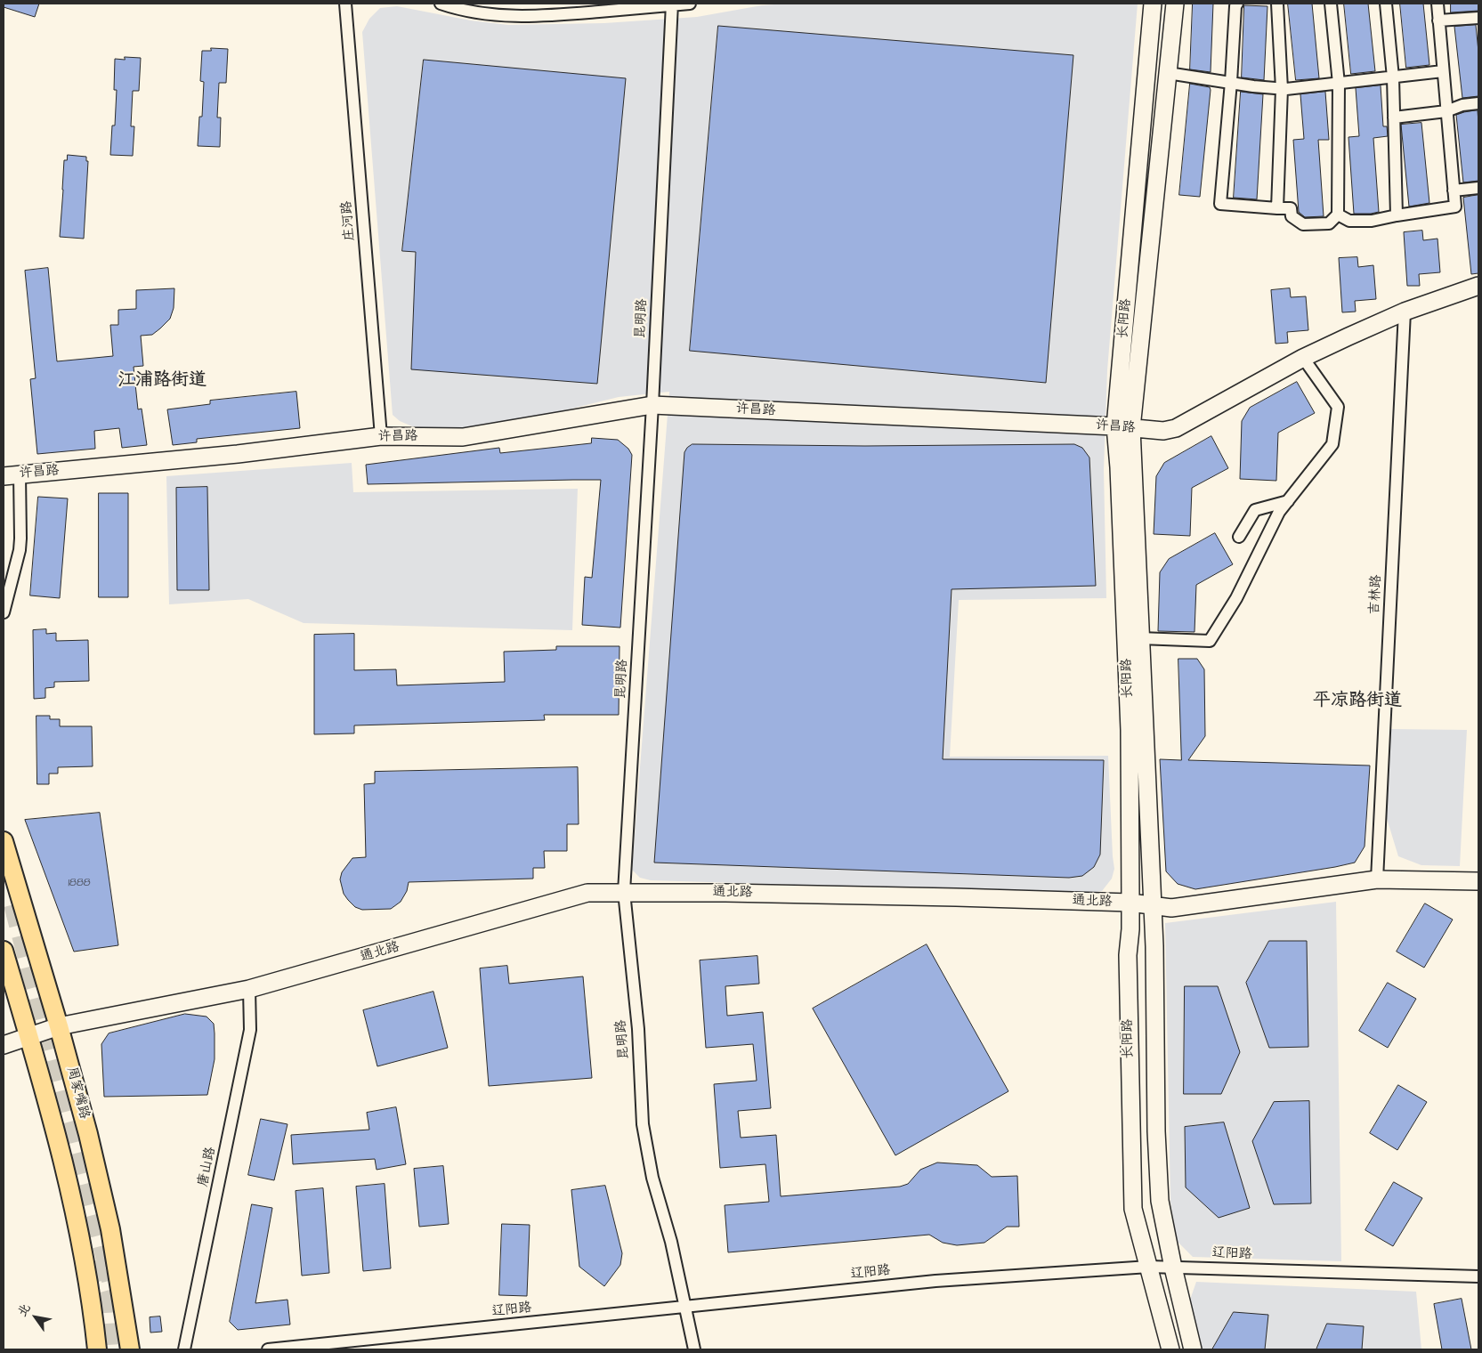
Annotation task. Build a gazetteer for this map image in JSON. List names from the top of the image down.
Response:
{
  "streets": {
    "main road": ["周家嘴路"],
    "street": [
      "庄河路",
      "昆明路",
      "长阳路",
      "许昌路",
      "吉林路",
      "通北路",
      "唐山路",
      "辽阳路"
    ]
  },
  "crossings": [
    ["庄河路", "许昌路"],
    ["昆明路", "许昌路"],
    ["昆明路", "通北路"],
    ["昆明路", "辽阳路"],
    ["长阳路", "许昌路"],
    ["长阳路", "通北路"],
    ["长阳路", "辽阳路"],
    ["许昌路", "吉林路"],
    ["吉林路", "通北路"],
    ["通北路", "周家嘴路"],
    ["通北路", "唐山路"]
  ],
  "districts": ["江浦路街道", "平凉路街道"],
  "house_numbers": ["1888"],
  "north": "top left"
}
